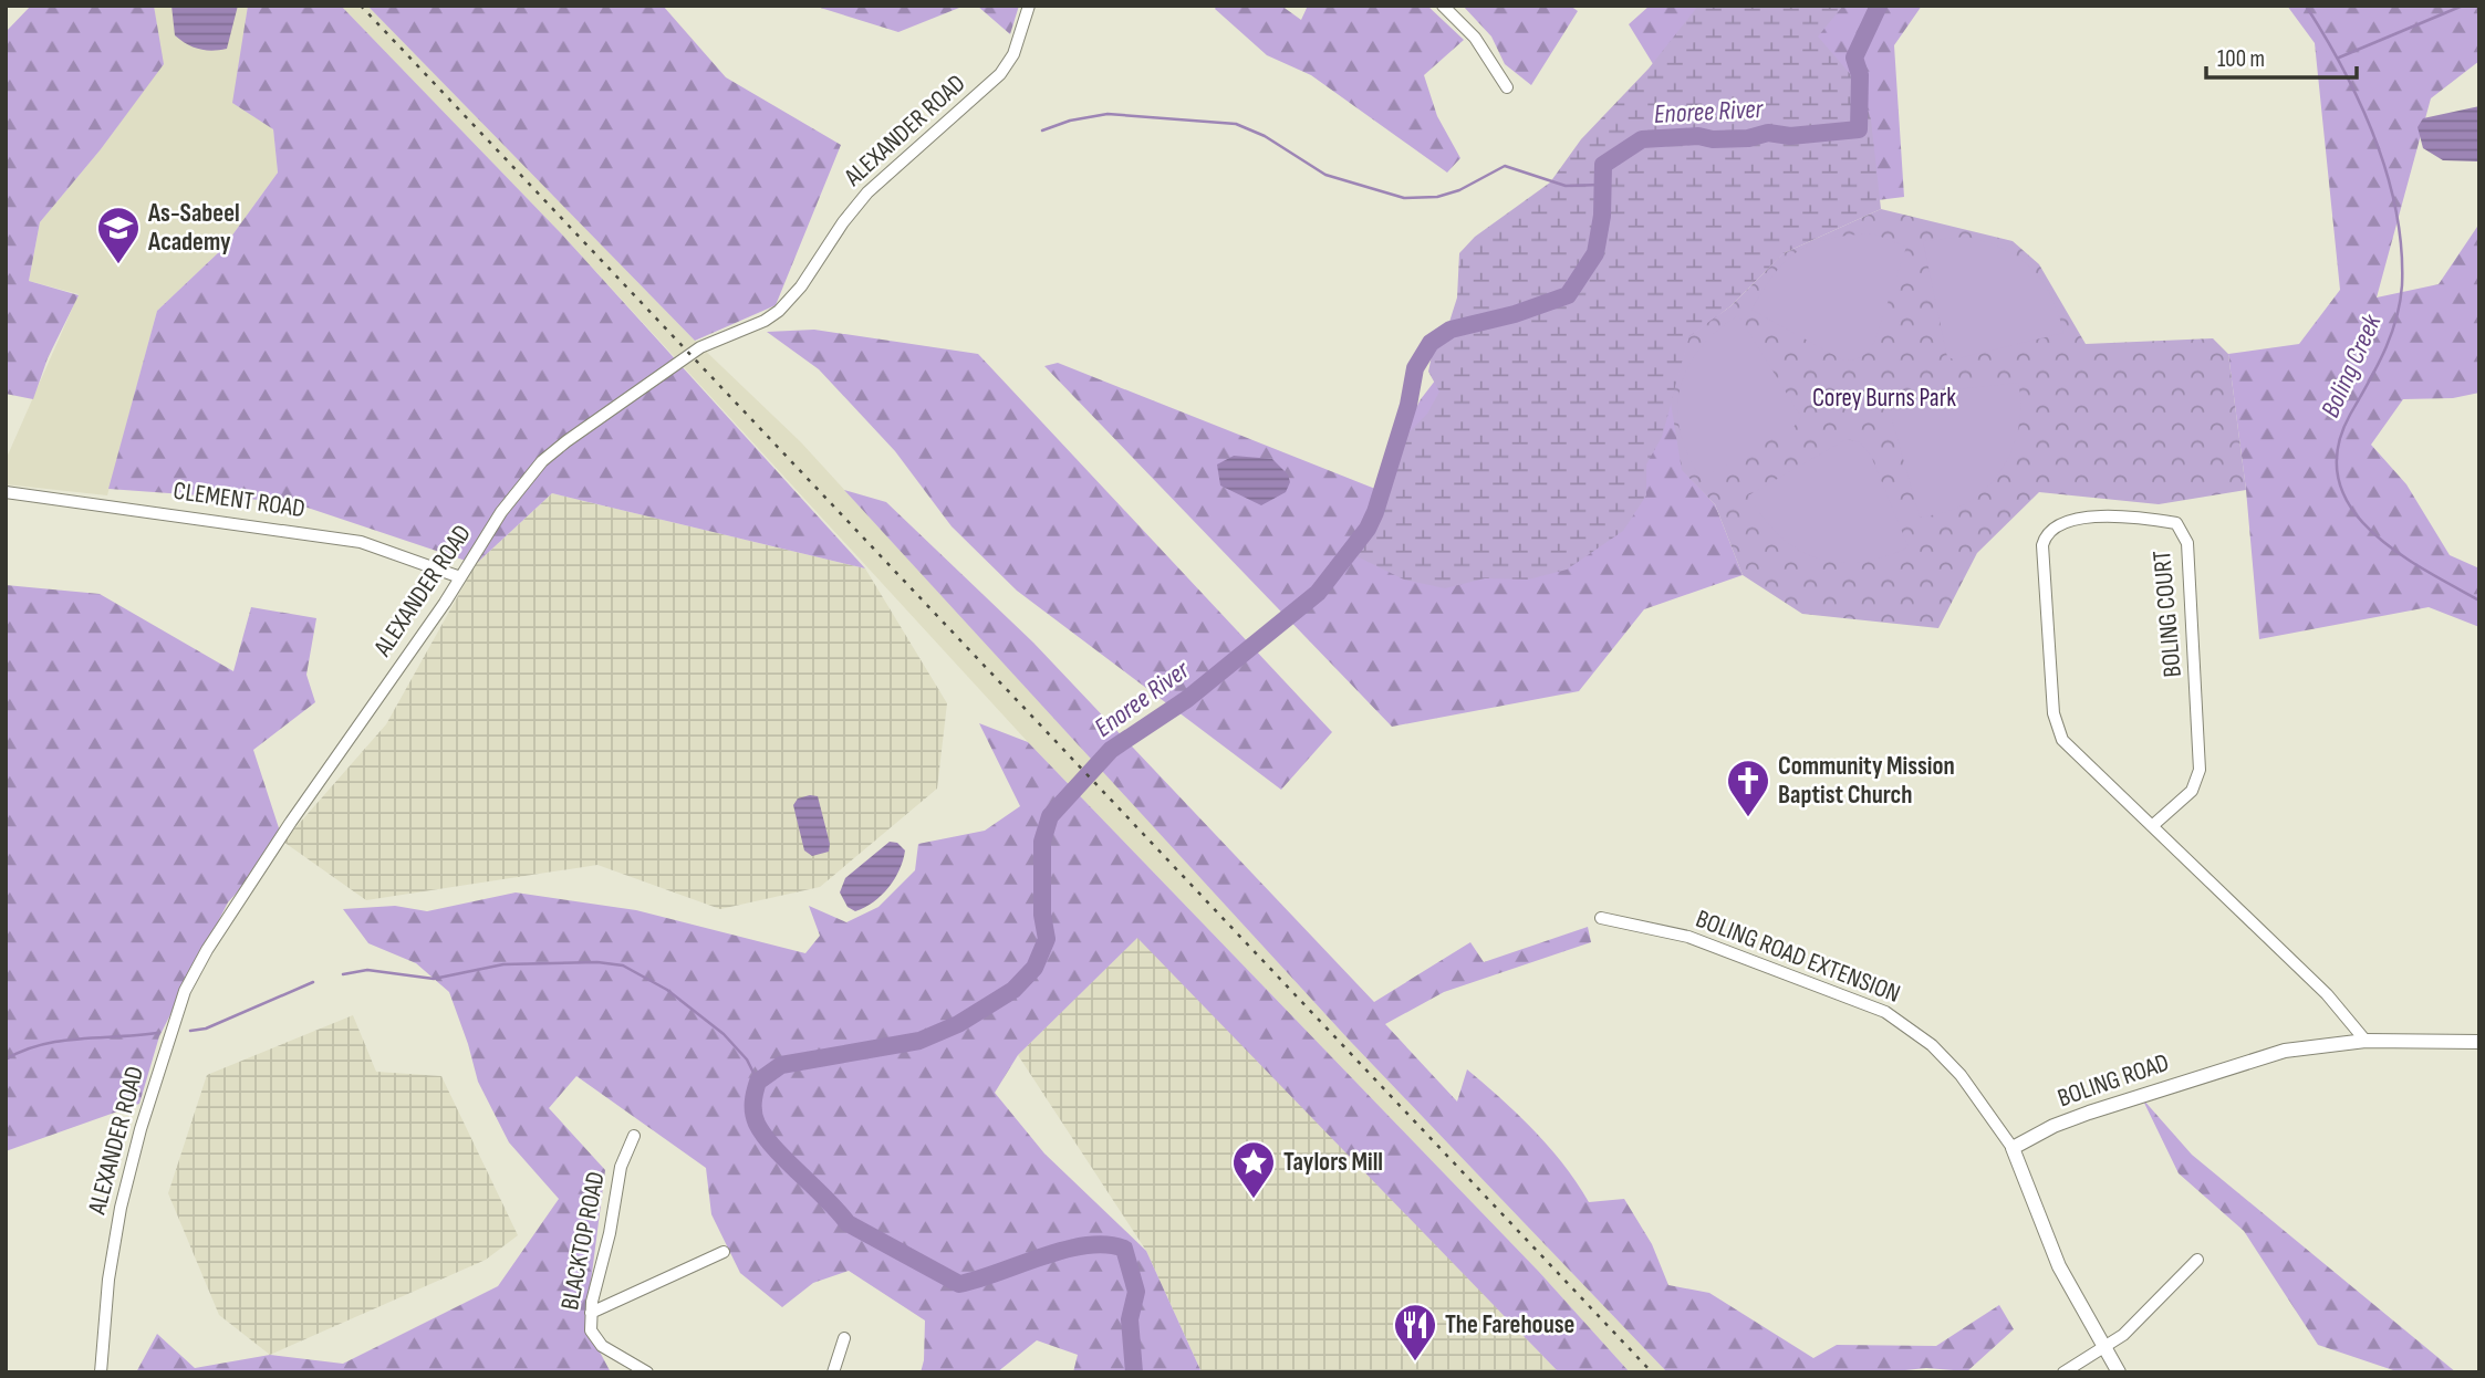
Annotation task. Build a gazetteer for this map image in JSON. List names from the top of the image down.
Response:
{
  "streets": {
    "street": [
      "ALEXANDER ROAD",
      "CLEMENT ROAD",
      "BOLING COURT",
      "BOLING ROAD EXTENSION",
      "BOLING ROAD",
      "BLACKTOP ROAD"
    ]
  },
  "crossings": [
    ["ALEXANDER ROAD", "CLEMENT ROAD"],
    ["BOLING COURT", "BOLING ROAD"],
    ["BOLING ROAD EXTENSION", "BOLING ROAD"]
  ],
  "water": ["Enoree River", "Boling Creek"],
  "parks": ["Corey Burns Park"],
  "places": {
    "school or university": ["As-Sabeel Academy"],
    "church": ["Community Mission Baptist Church"],
    "place": ["Taylors Mill"],
    "restaurant": ["The Farehouse"]
  },
  "scale_bar": "100 m"
}
